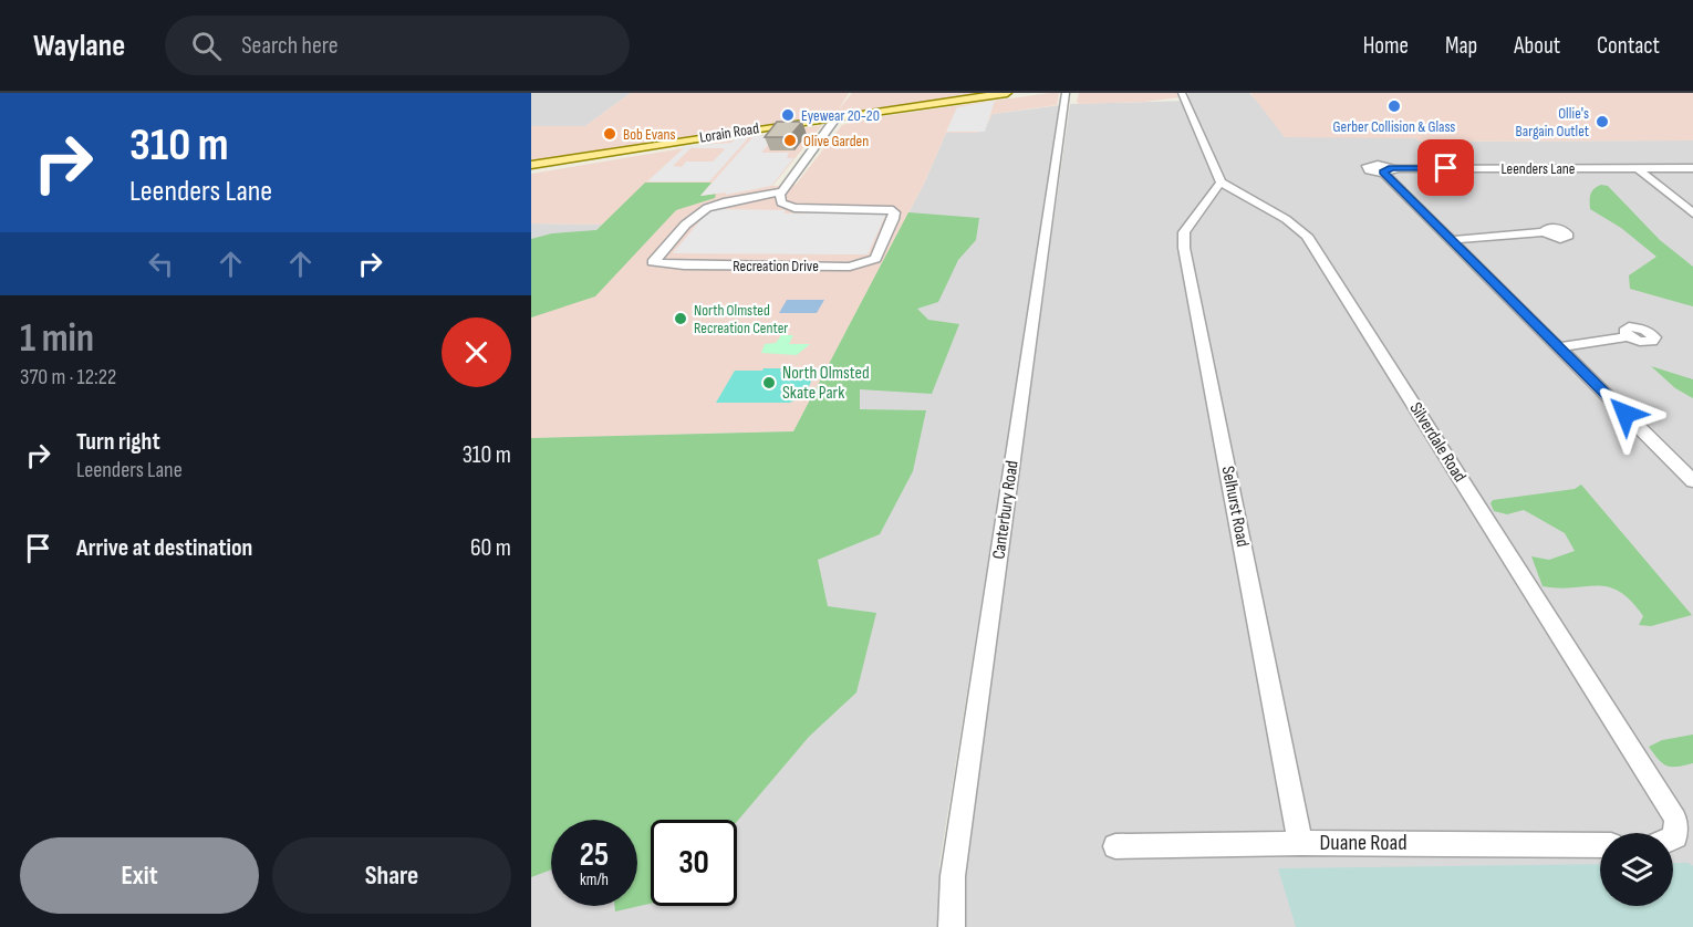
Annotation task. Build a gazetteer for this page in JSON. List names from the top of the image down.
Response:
{
  "streets": {
    "main road": ["Lorain Road"],
    "street": [
      "Leenders Lane",
      "Recreation Drive",
      "Silverdale Road",
      "Selhurst Road",
      "Canterbury Road",
      "Duane Road"
    ]
  },
  "crossings": [
    ["Silverdale Road", "Selhurst Road"],
    ["Selhurst Road", "Duane Road"]
  ],
  "places": [
    "Gerber Collision & Glass",
    "Eyewear 20-20",
    "Ollie's Bargain Outlet",
    "Bob Evans",
    "Olive Garden",
    "North Olmsted Recreation Center",
    "North Olmsted Skate Park"
  ],
  "page": {
    "header": "Waylane",
    "search": "Search here",
    "nav": [
      "Home",
      "Map",
      "About",
      "Contact"
    ],
    "turn": ["310 m", "Leenders Lane"],
    "heading": ["1 min", "370 m · 12:22"],
    "list": [
      {
        "name": "Turn right",
        "note": "Leenders Lane",
        "value": "310 m"
      },
      {
        "name": "Arrive at destination",
        "value": "60 m"
      }
    ],
    "speed": "25 km/h",
    "limit": "30",
    "buttons": ["Exit", "Share"]
  }
}
